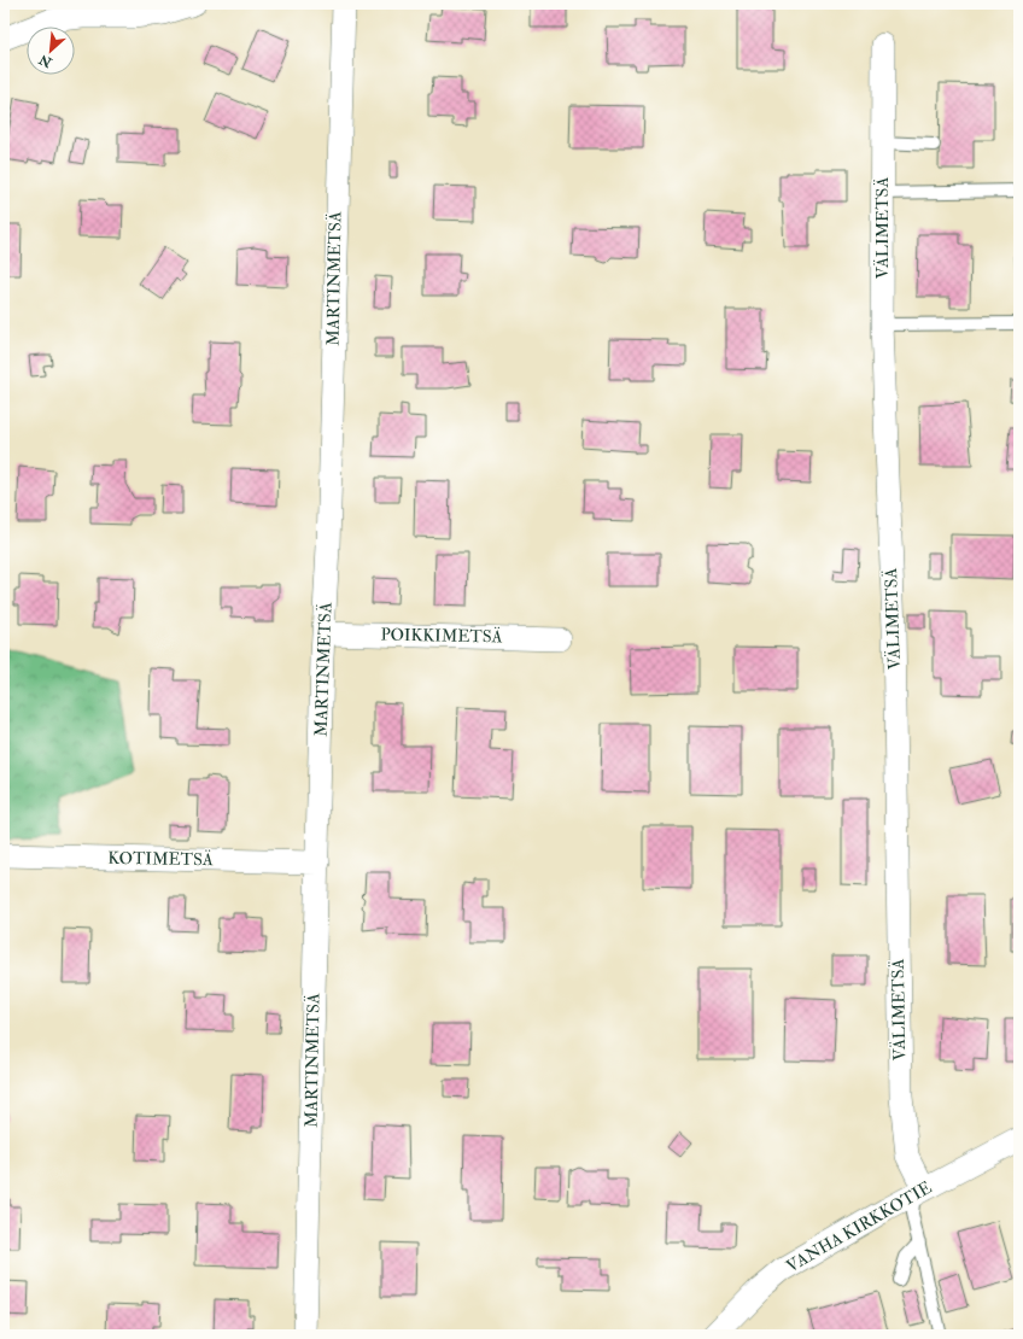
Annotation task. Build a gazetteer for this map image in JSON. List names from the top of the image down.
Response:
{
  "streets": {
    "street": [
      "VÄLIMETSÄ",
      "MARTINMETSÄ",
      "POIKKIMETSÄ",
      "KOTIMETSÄ",
      "VANHA KIRKKOTIE"
    ]
  },
  "crossings": [
    ["VÄLIMETSÄ", "VANHA KIRKKOTIE"],
    ["MARTINMETSÄ", "POIKKIMETSÄ"],
    ["MARTINMETSÄ", "KOTIMETSÄ"]
  ],
  "north": "bottom left"
}
